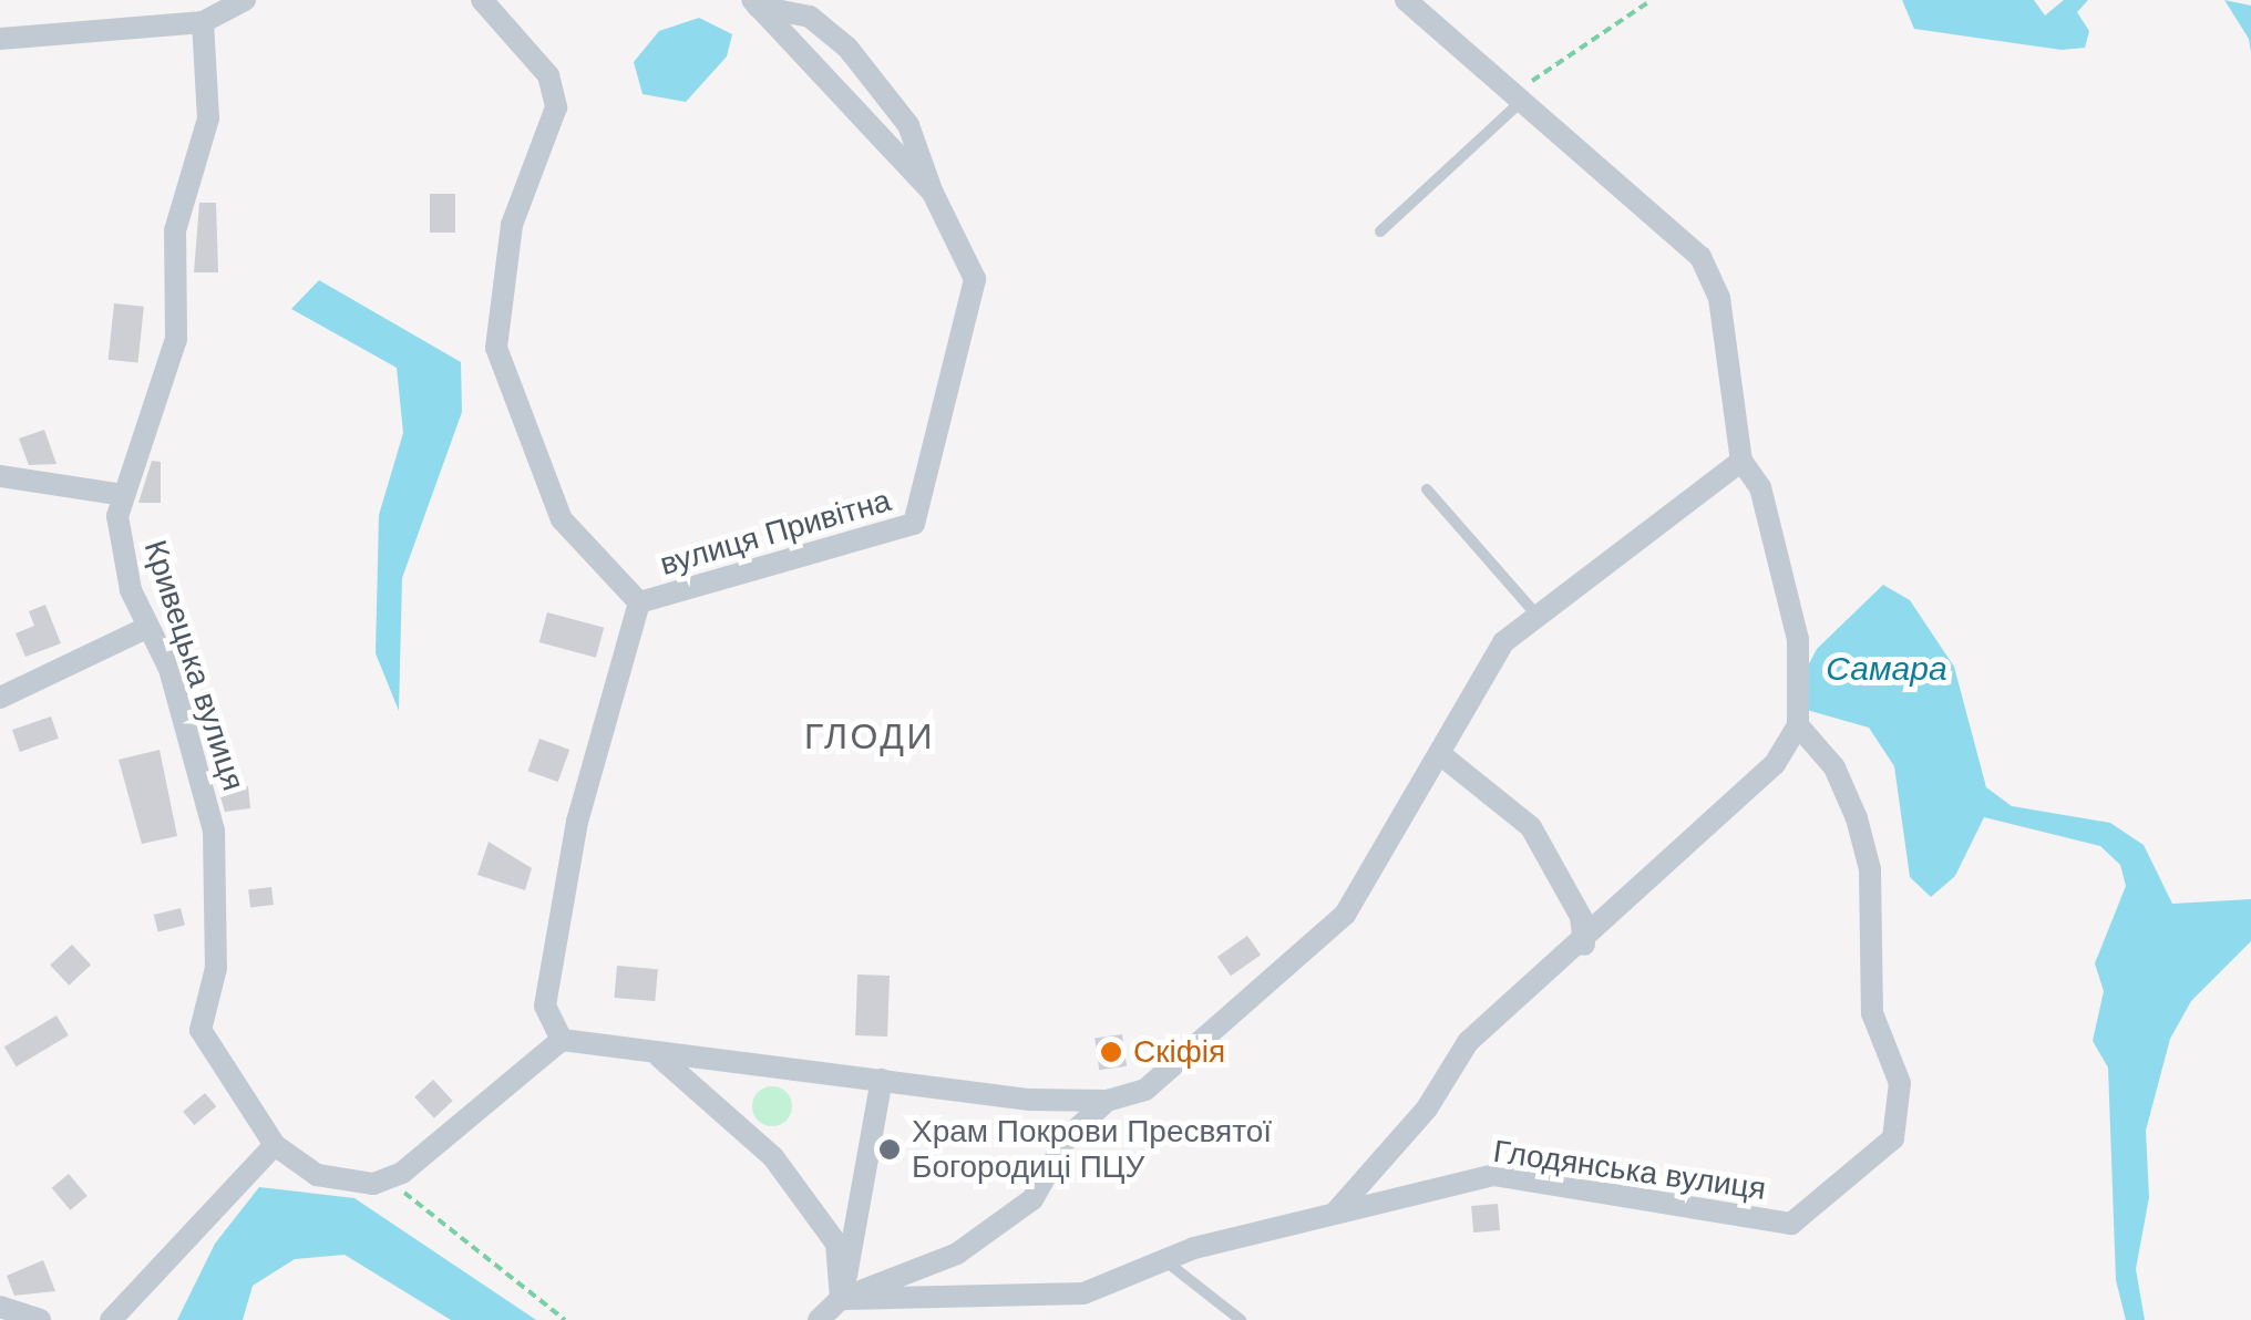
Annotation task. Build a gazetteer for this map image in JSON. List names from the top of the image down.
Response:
{
  "streets": {
    "street": ["вулиця Привітна", "Кривецька вулиця", "Глодянська вулиця"]
  },
  "districts": ["ГЛОДИ"],
  "water": ["Самара"],
  "places": ["Скіфія", "Храм Покрови Пресвятої Богородиці ПЦУ"]
}
